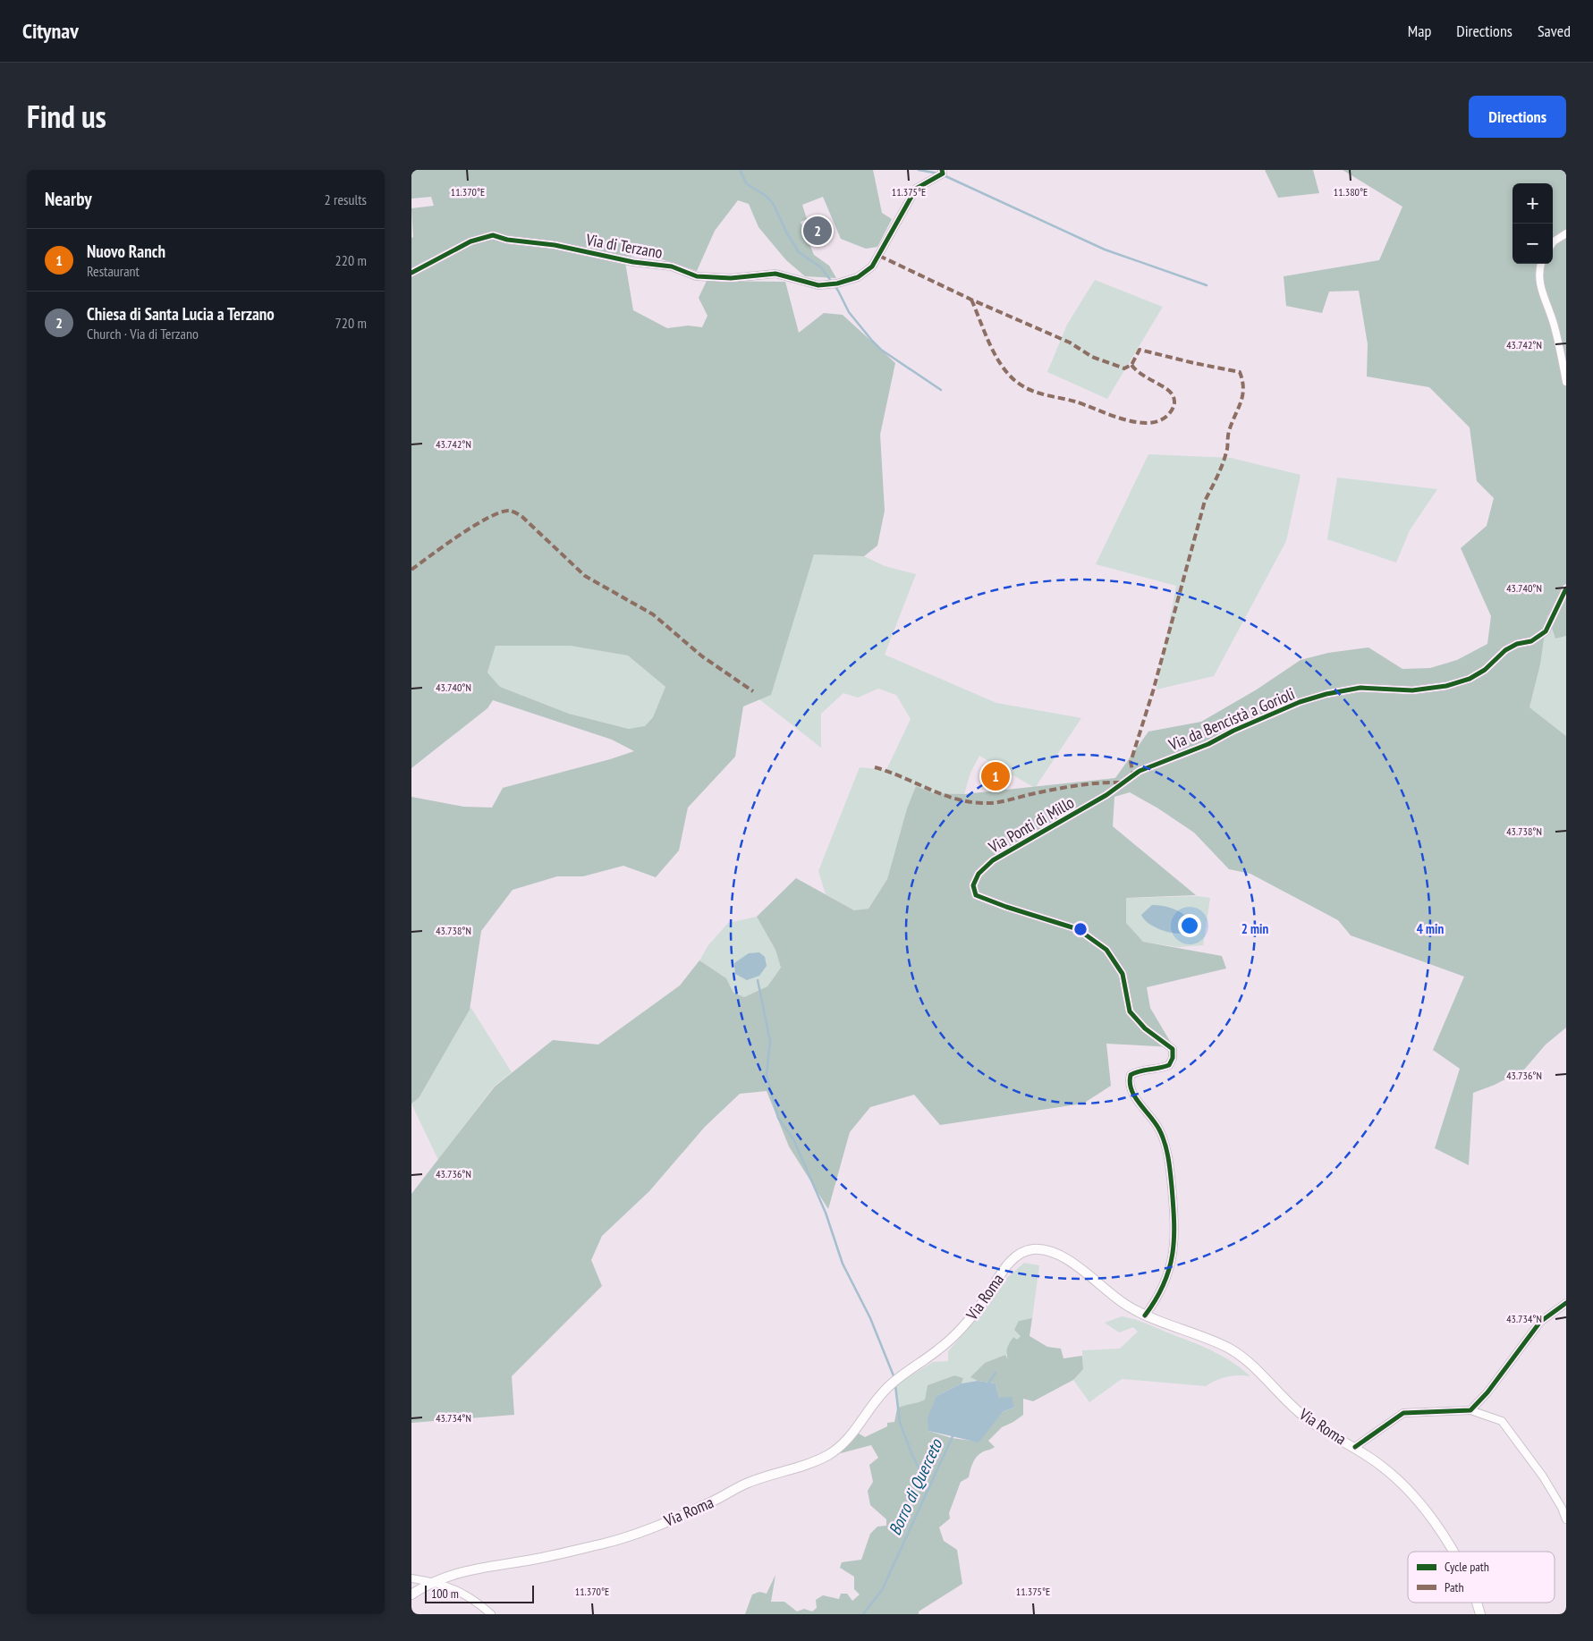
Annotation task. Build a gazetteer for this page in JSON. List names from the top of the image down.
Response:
{
  "streets": {
    "main road": ["Via Roma"],
    "street": ["Via di Terzano", "Via da Bencistà a Gorioli", "Via Ponti di Millo"]
  },
  "crossings": [
    ["Via da Bencistà a Gorioli", "Via Ponti di Millo"],
    ["Via Ponti di Millo", "Via Roma"]
  ],
  "water": ["Borro di Querceto"],
  "legend": ["Cycle path", "Path"],
  "scale_bar": "100 m",
  "page": {
    "header": "Citynav",
    "nav": ["Map", "Directions", "Saved"],
    "title": "Find us",
    "buttons": "Directions",
    "heading": ["Nearby", "2 results"],
    "map_buttons": ["+", "−"],
    "pins": ["2", "1"],
    "list": [
      {
        "mark": "1",
        "name": "Nuovo Ranch",
        "note": "Restaurant",
        "value": "220 m"
      },
      {
        "mark": "2",
        "name": "Chiesa di Santa Lucia a Terzano",
        "note": "Church · Via di Terzano",
        "value": "720 m"
      }
    ],
    "scale": "100 m"
  },
  "coordinates": [
    "11.370°E",
    "11.375°E",
    "11.380°E",
    "43.742°N",
    "43.740°N",
    "43.738°N",
    "43.736°N",
    "43.734°N"
  ],
  "rings": ["2 min", "4 min"]
}
